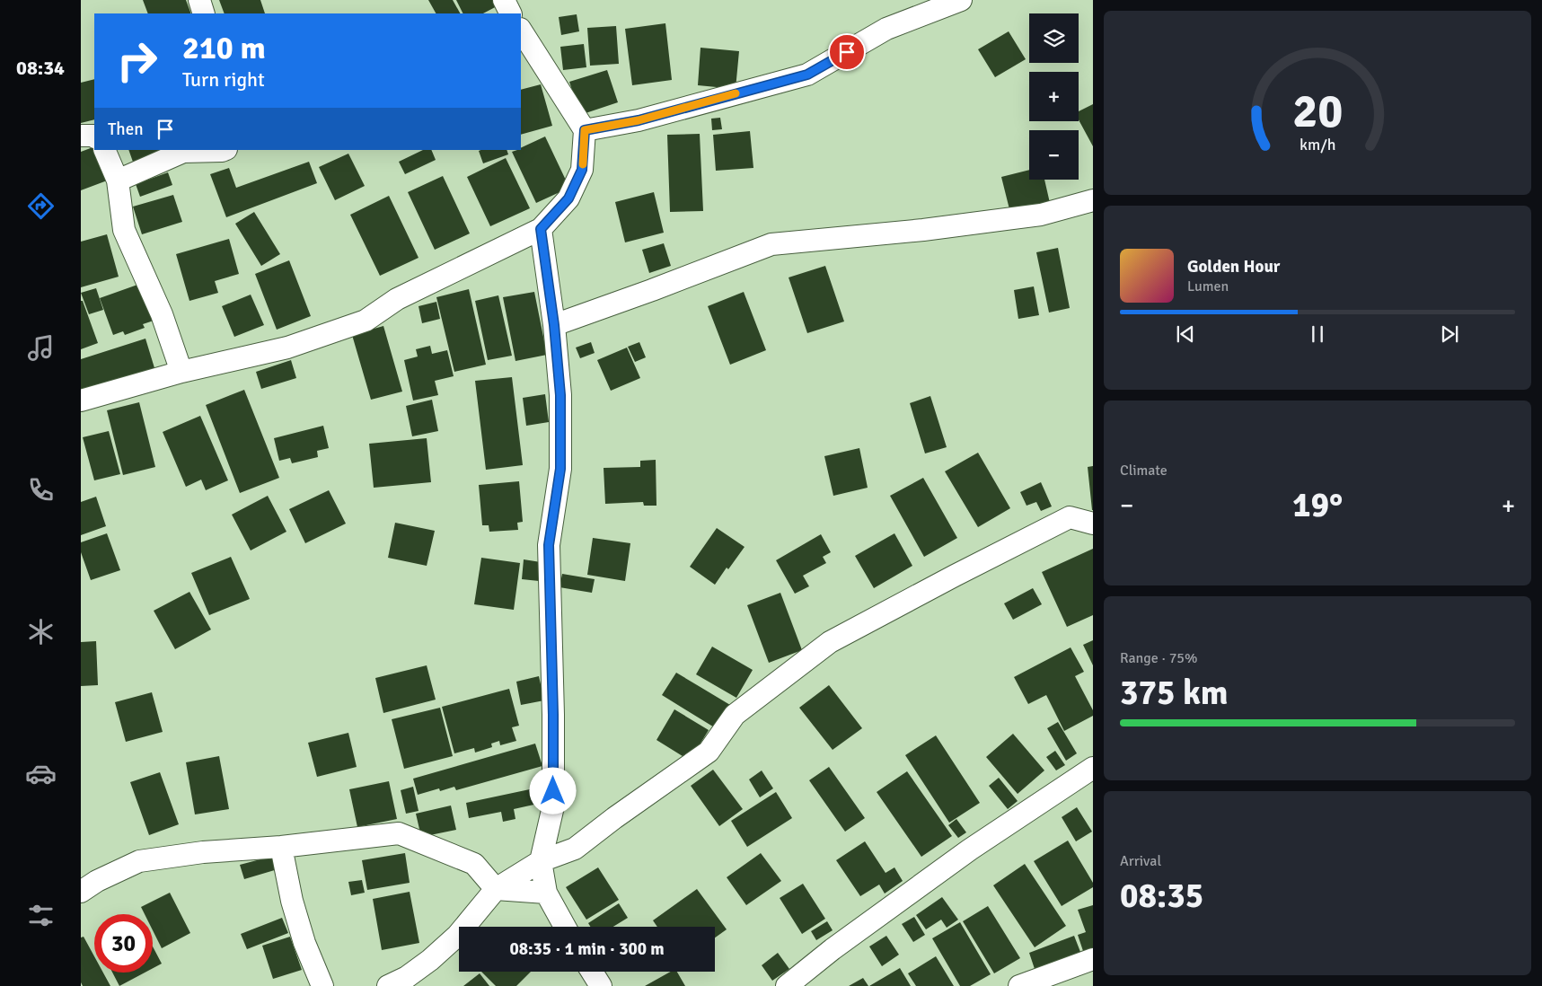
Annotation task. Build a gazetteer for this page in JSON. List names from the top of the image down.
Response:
{
  "page": {
    "tabs": "08:34",
    "map_buttons": ["+", "−"],
    "turn": ["210 m", "Turn right"],
    "then": "Then",
    "song": ["Golden Hour", "Lumen"],
    "tile": [
      "Climate",
      ["Range · 75%", "375 km"],
      ["Arrival", "08:35"]
    ],
    "heat": ["−", "19°", "+"],
    "limit": "30",
    "trip": "08:35 · 1 min · 300 m",
    "gauge": ["20", "km/h"]
  }
}
